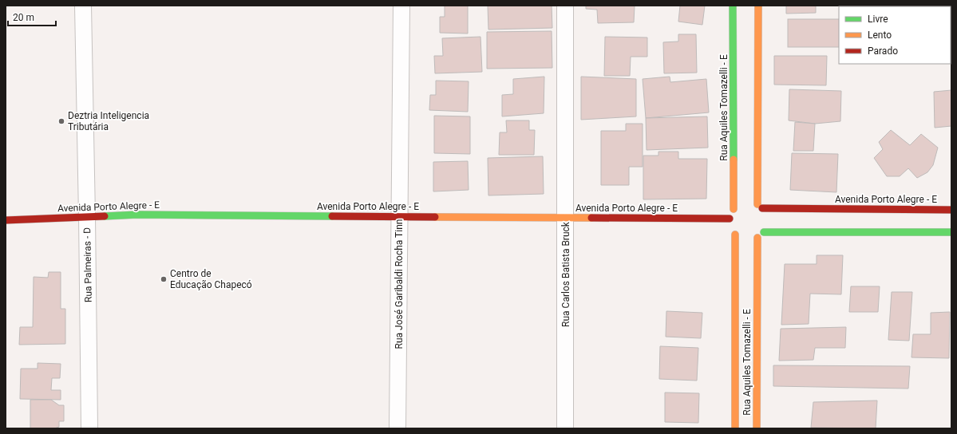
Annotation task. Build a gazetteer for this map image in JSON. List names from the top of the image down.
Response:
{
  "streets": {
    "street": [
      "Rua Aquiles Tomazelli - E",
      "Avenida Porto Alegre - E",
      "Rua Palmeiras - D",
      "Rua Carlos Batista Bruck",
      "Rua José Garibaldi Rocha Tinn"
    ]
  },
  "crossings": [
    ["Avenida Porto Alegre - E", "Rua Palmeiras - D"],
    ["Avenida Porto Alegre - E", "Rua Carlos Batista Bruck"],
    ["Avenida Porto Alegre - E", "Rua José Garibaldi Rocha Tinn"]
  ],
  "places": ["Deztria Inteligencia Tributária", "Centro de Educação Chapecó"],
  "legend": ["Livre", "Lento", "Parado"],
  "scale_bar": "20 m"
}
